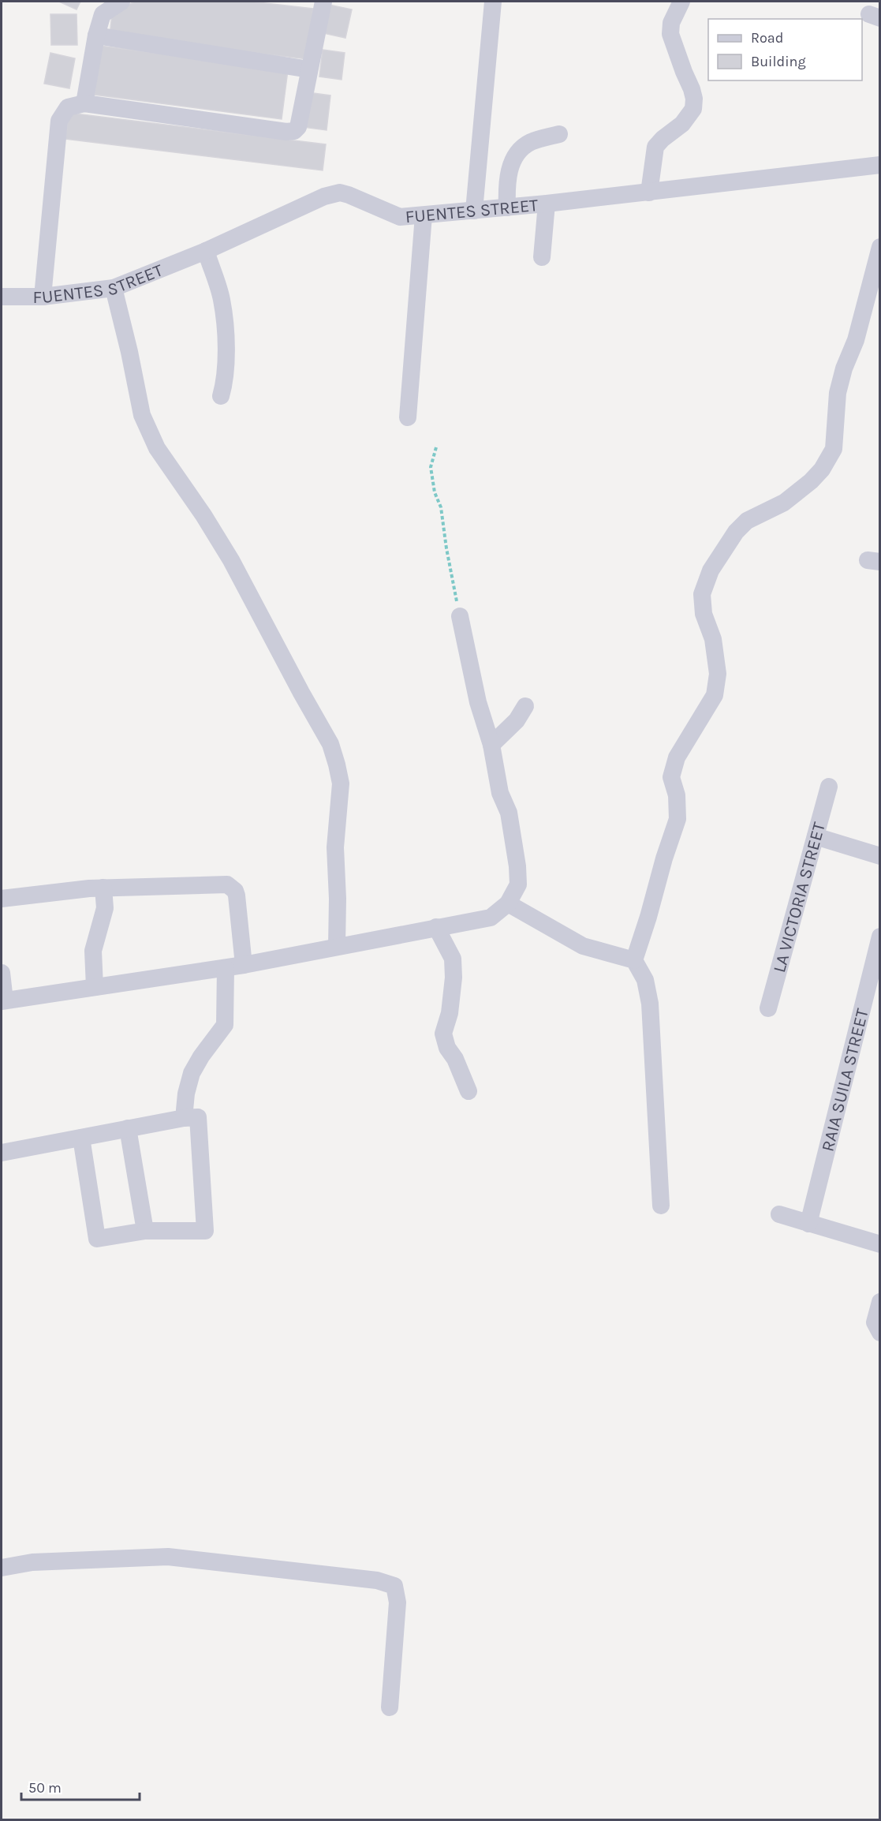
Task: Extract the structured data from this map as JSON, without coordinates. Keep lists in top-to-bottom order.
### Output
{
  "streets": {
    "street": ["FUENTES STREET", "LA VICTORIA STREET", "RAIA SUILA STREET"]
  },
  "legend": ["Road", "Building"],
  "scale_bar": "50 m"
}
